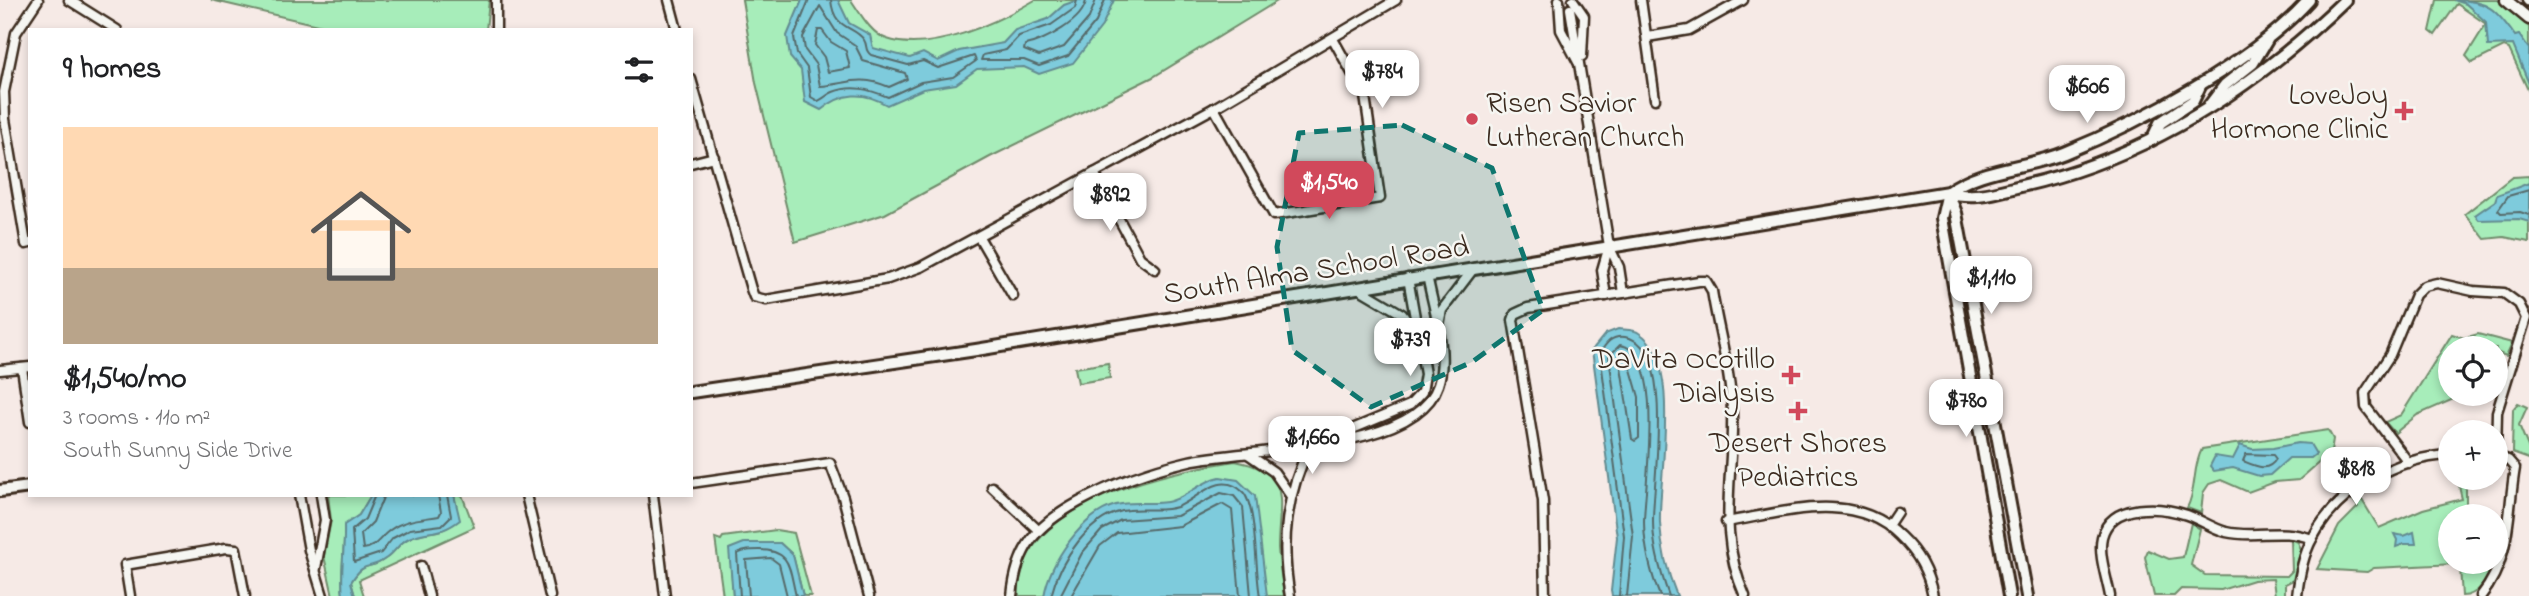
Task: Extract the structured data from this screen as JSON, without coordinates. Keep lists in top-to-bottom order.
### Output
{
  "streets": {
    "main road": ["South Alma School Road"]
  },
  "places": {
    "health": ["LoveJoy Hormone Clinic", "DaVita Ocotillo Dialysis", "Desert Shores Pediatrics"],
    "other": ["Risen Savior Lutheran Church"]
  },
  "page": {
    "heading": "9 homes",
    "price": [
      "$784",
      "$606",
      "$1,540",
      "$892",
      "$1,110",
      "$739",
      "$780",
      "$1,660",
      "$818"
    ],
    "list": [
      {
        "name": "$1,540/mo",
        "note": "3 rooms · 110 m² · South Sunny Side Drive"
      }
    ],
    "map_buttons": ["+", "−"]
  }
}
